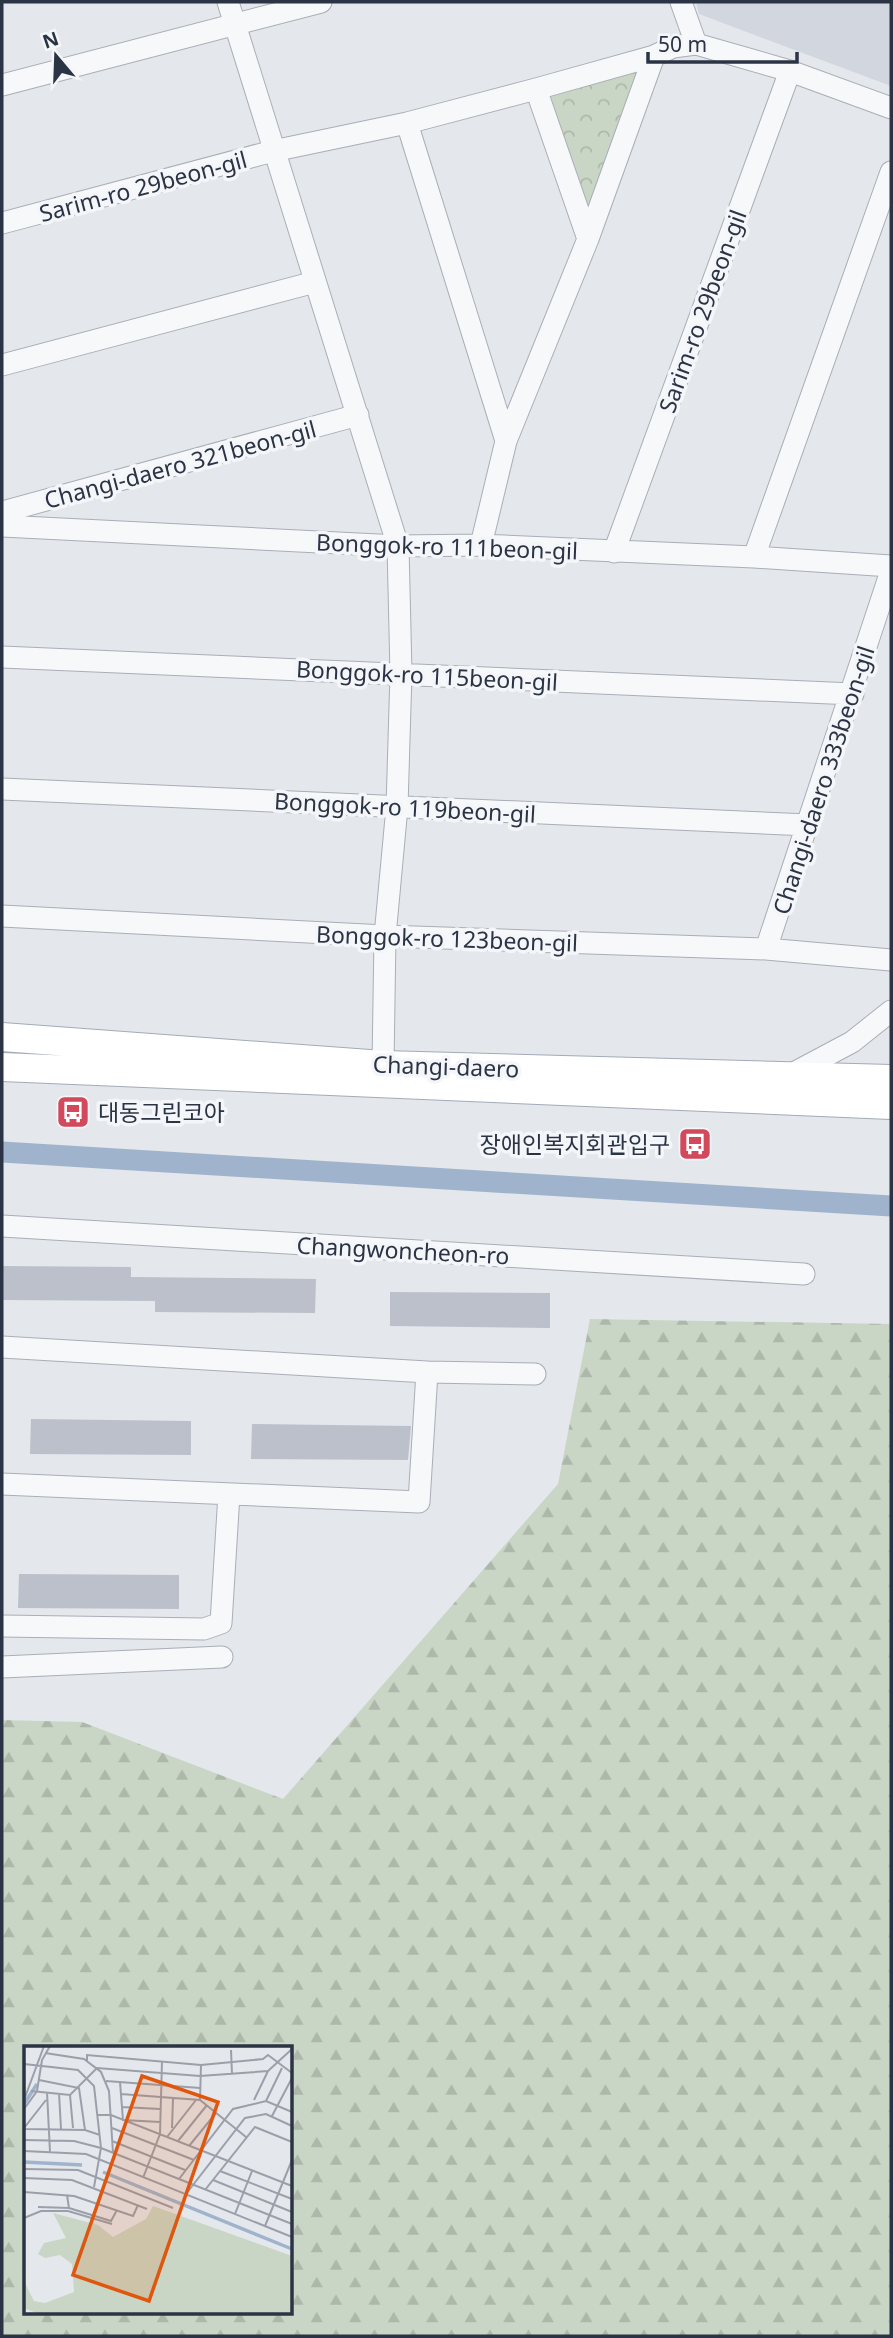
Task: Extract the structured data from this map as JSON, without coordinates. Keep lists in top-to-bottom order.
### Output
{
  "streets": {
    "main road": ["Changi-daero"],
    "street": [
      "Sarim-ro 29beon-gil",
      "Changi-daero 321beon-gil",
      "Bonggok-ro 111beon-gil",
      "Bonggok-ro 115beon-gil",
      "Changi-daero 333beon-gil",
      "Bonggok-ro 119beon-gil",
      "Bonggok-ro 123beon-gil",
      "Changwoncheon-ro"
    ]
  },
  "crossings": [
    ["Sarim-ro 29beon-gil", "Bonggok-ro 111beon-gil"],
    ["Bonggok-ro 111beon-gil", "Changi-daero 333beon-gil"],
    ["Bonggok-ro 115beon-gil", "Changi-daero 333beon-gil"],
    ["Changi-daero 333beon-gil", "Bonggok-ro 119beon-gil"],
    ["Changi-daero 333beon-gil", "Bonggok-ro 123beon-gil"]
  ],
  "places": {
    "bus stop": ["대동그린코아", "장애인복지회관입구"]
  },
  "scale_bar": "50 m",
  "north": "top"
}
